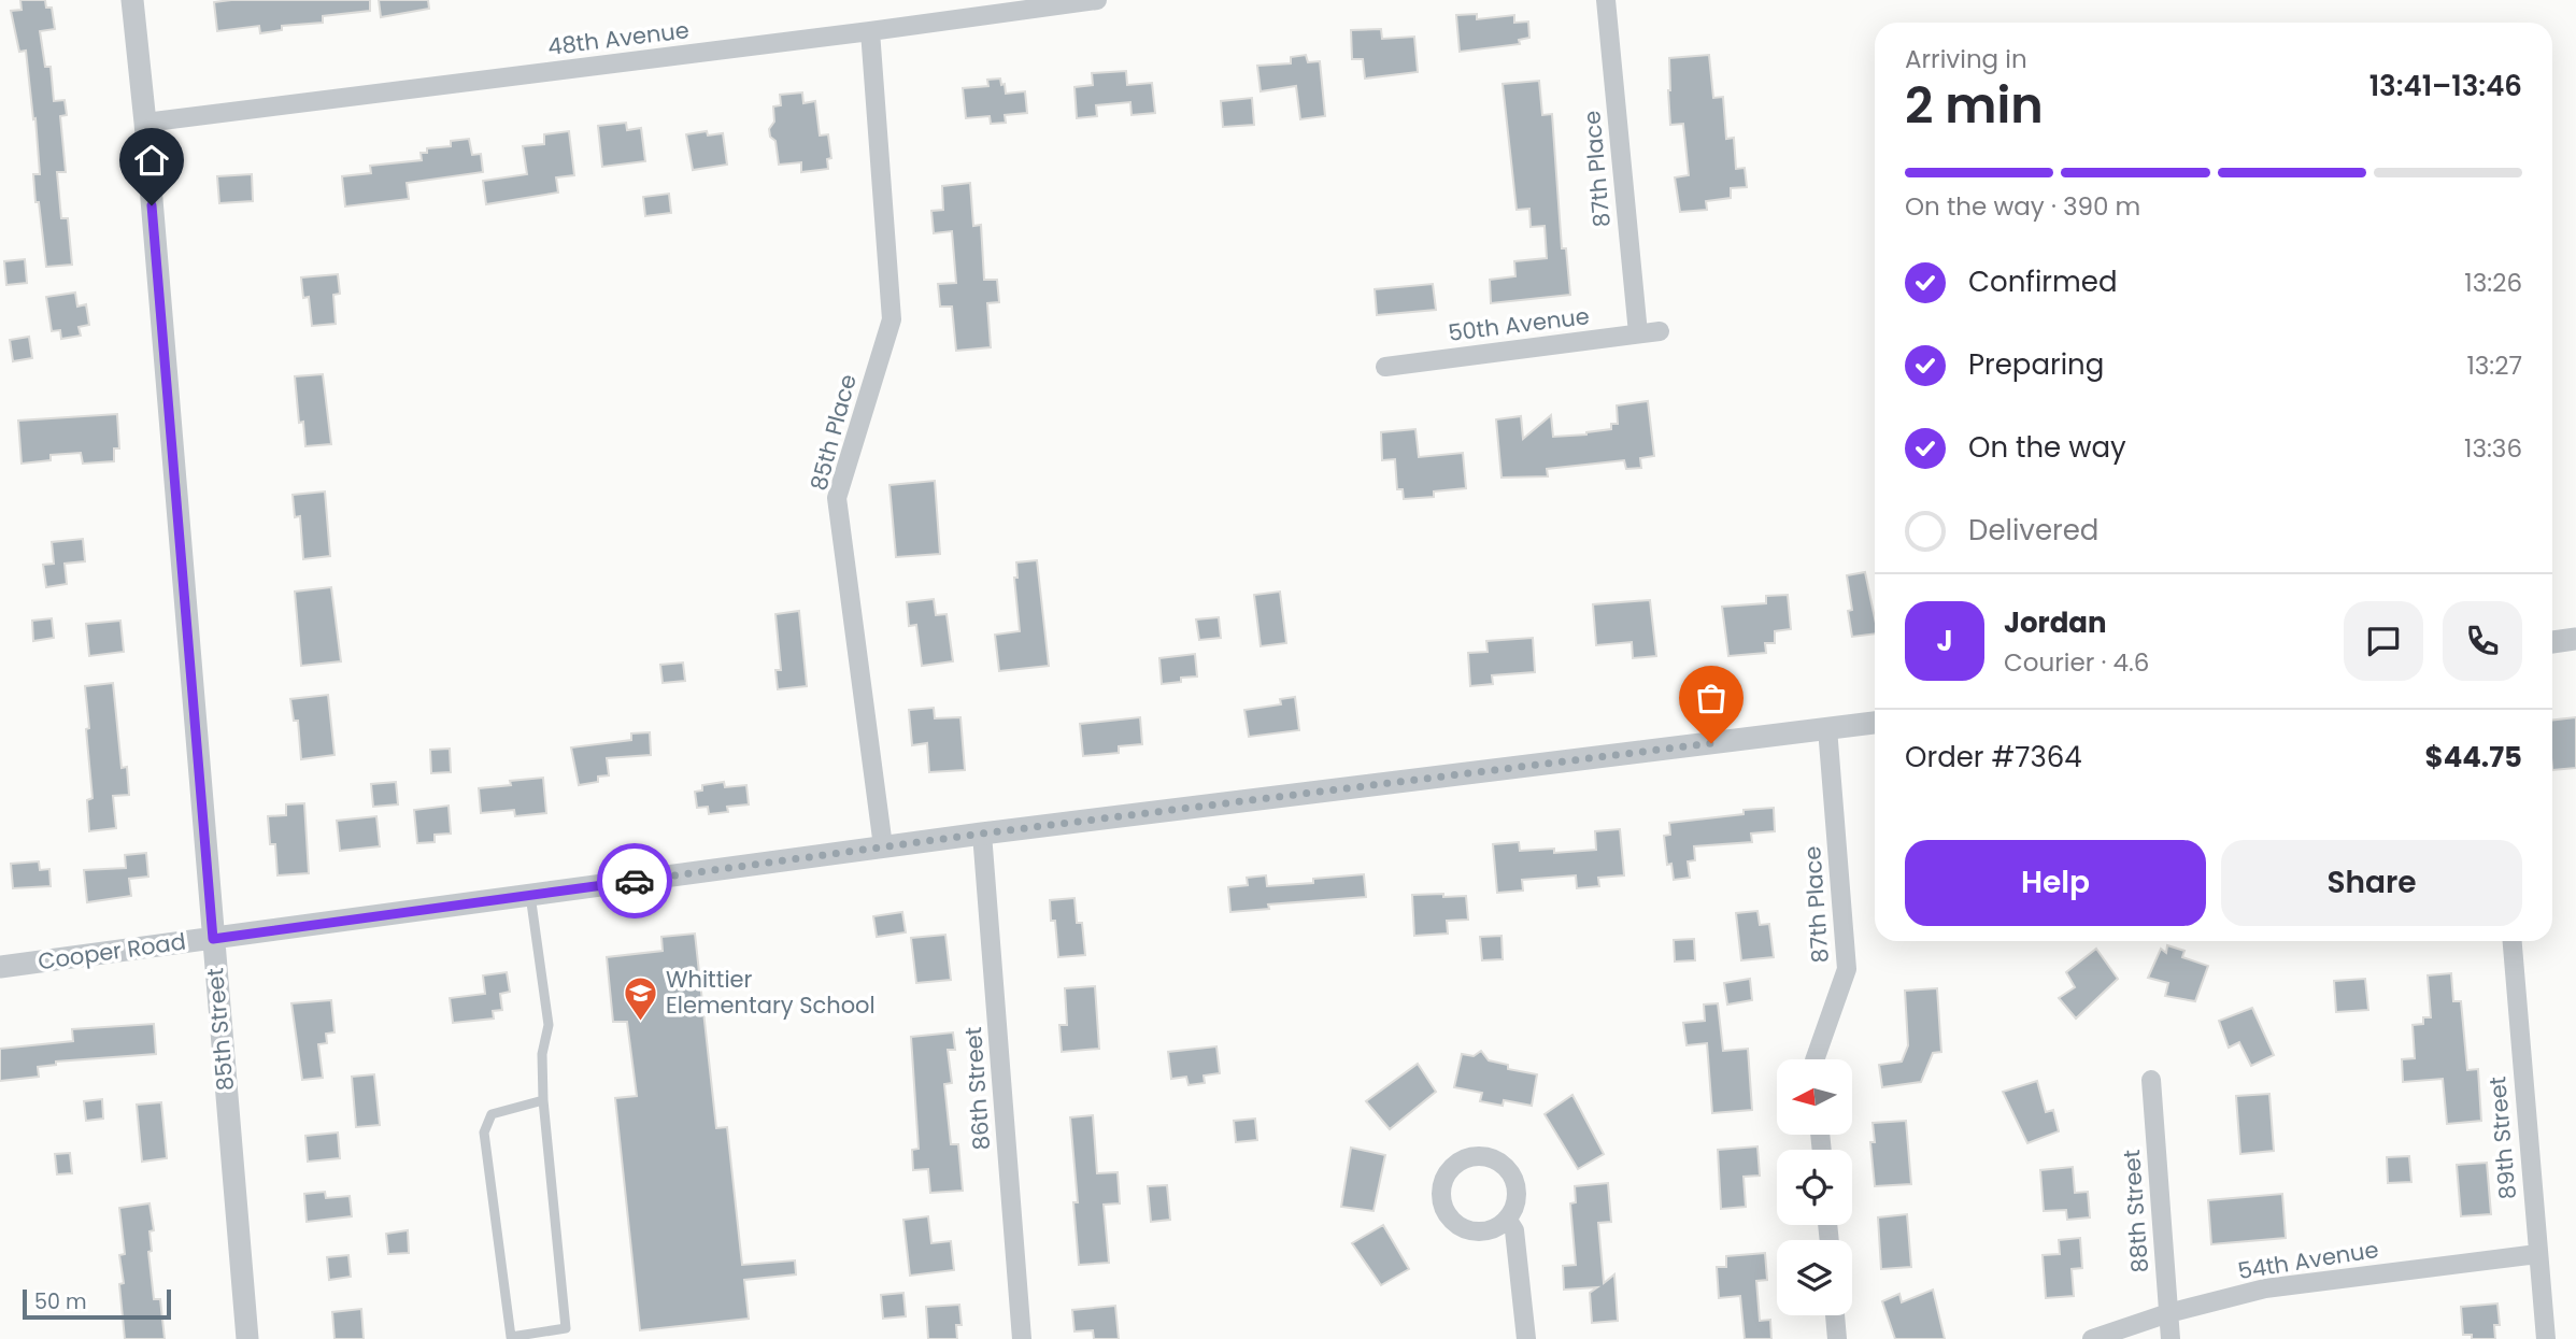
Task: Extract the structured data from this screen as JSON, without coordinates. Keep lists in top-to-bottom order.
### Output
{
  "streets": {
    "street": [
      "48th Avenue",
      "87th Place",
      "50th Avenue",
      "85th Place",
      "Cooper Road",
      "85th Street",
      "86th Street",
      "89th Street",
      "88th Street",
      "54th Avenue"
    ]
  },
  "crossings": [
    ["48th Avenue", "85th Place"],
    ["48th Avenue", "85th Street"],
    ["87th Place", "50th Avenue"],
    ["87th Place", "Cooper Road"],
    ["85th Place", "Cooper Road"],
    ["Cooper Road", "85th Street"],
    ["Cooper Road", "86th Street"],
    ["89th Street", "54th Avenue"],
    ["88th Street", "54th Avenue"]
  ],
  "places": {
    "school or university": ["Whittier Elementary School"]
  },
  "scale_bar": "50 m",
  "north": "left",
  "page": {
    "heading": ["2 min", "Arriving in", "13:41–13:46"],
    "panel": [
      "Jordan",
      "Courier · 4.6",
      "Order #7364",
      "$44.75"
    ],
    "bar": "On the way · 390 m",
    "list": [
      ["Confirmed", "13:26"],
      ["Preparing", "13:27"],
      ["On the way", "13:36"],
      "Delivered"
    ],
    "round": "J",
    "buttons": ["Help", "Share"],
    "scale": "50 m"
  }
}
